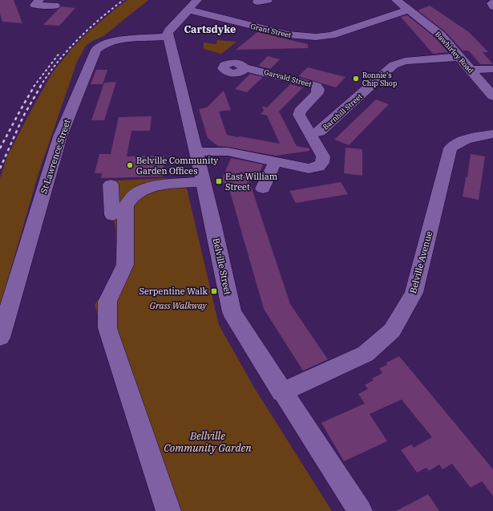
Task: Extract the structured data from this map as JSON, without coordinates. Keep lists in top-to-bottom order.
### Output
{
  "streets": {
    "street": [
      "Grant Street",
      "Bawhirley Road",
      "Garvald Street",
      "Barnhill Street",
      "St Lawrence Street",
      "Belville Avenue",
      "Belville Street"
    ]
  },
  "crossings": [
    ["Grant Street", "Bawhirley Road"],
    ["Bawhirley Road", "Barnhill Street"],
    ["Garvald Street", "Barnhill Street"],
    ["St Lawrence Street", "Belville Street"],
    ["Belville Avenue", "Belville Street"]
  ],
  "districts": ["Cartsdyke"],
  "parks": ["Grass Walkway", "Bellville Community Garden"],
  "places": {
    "other": ["Ronnie's Chip Shop", "Belville Community Garden Offices"],
    "transit": ["East William Street", "Serpentine Walk"]
  }
}
